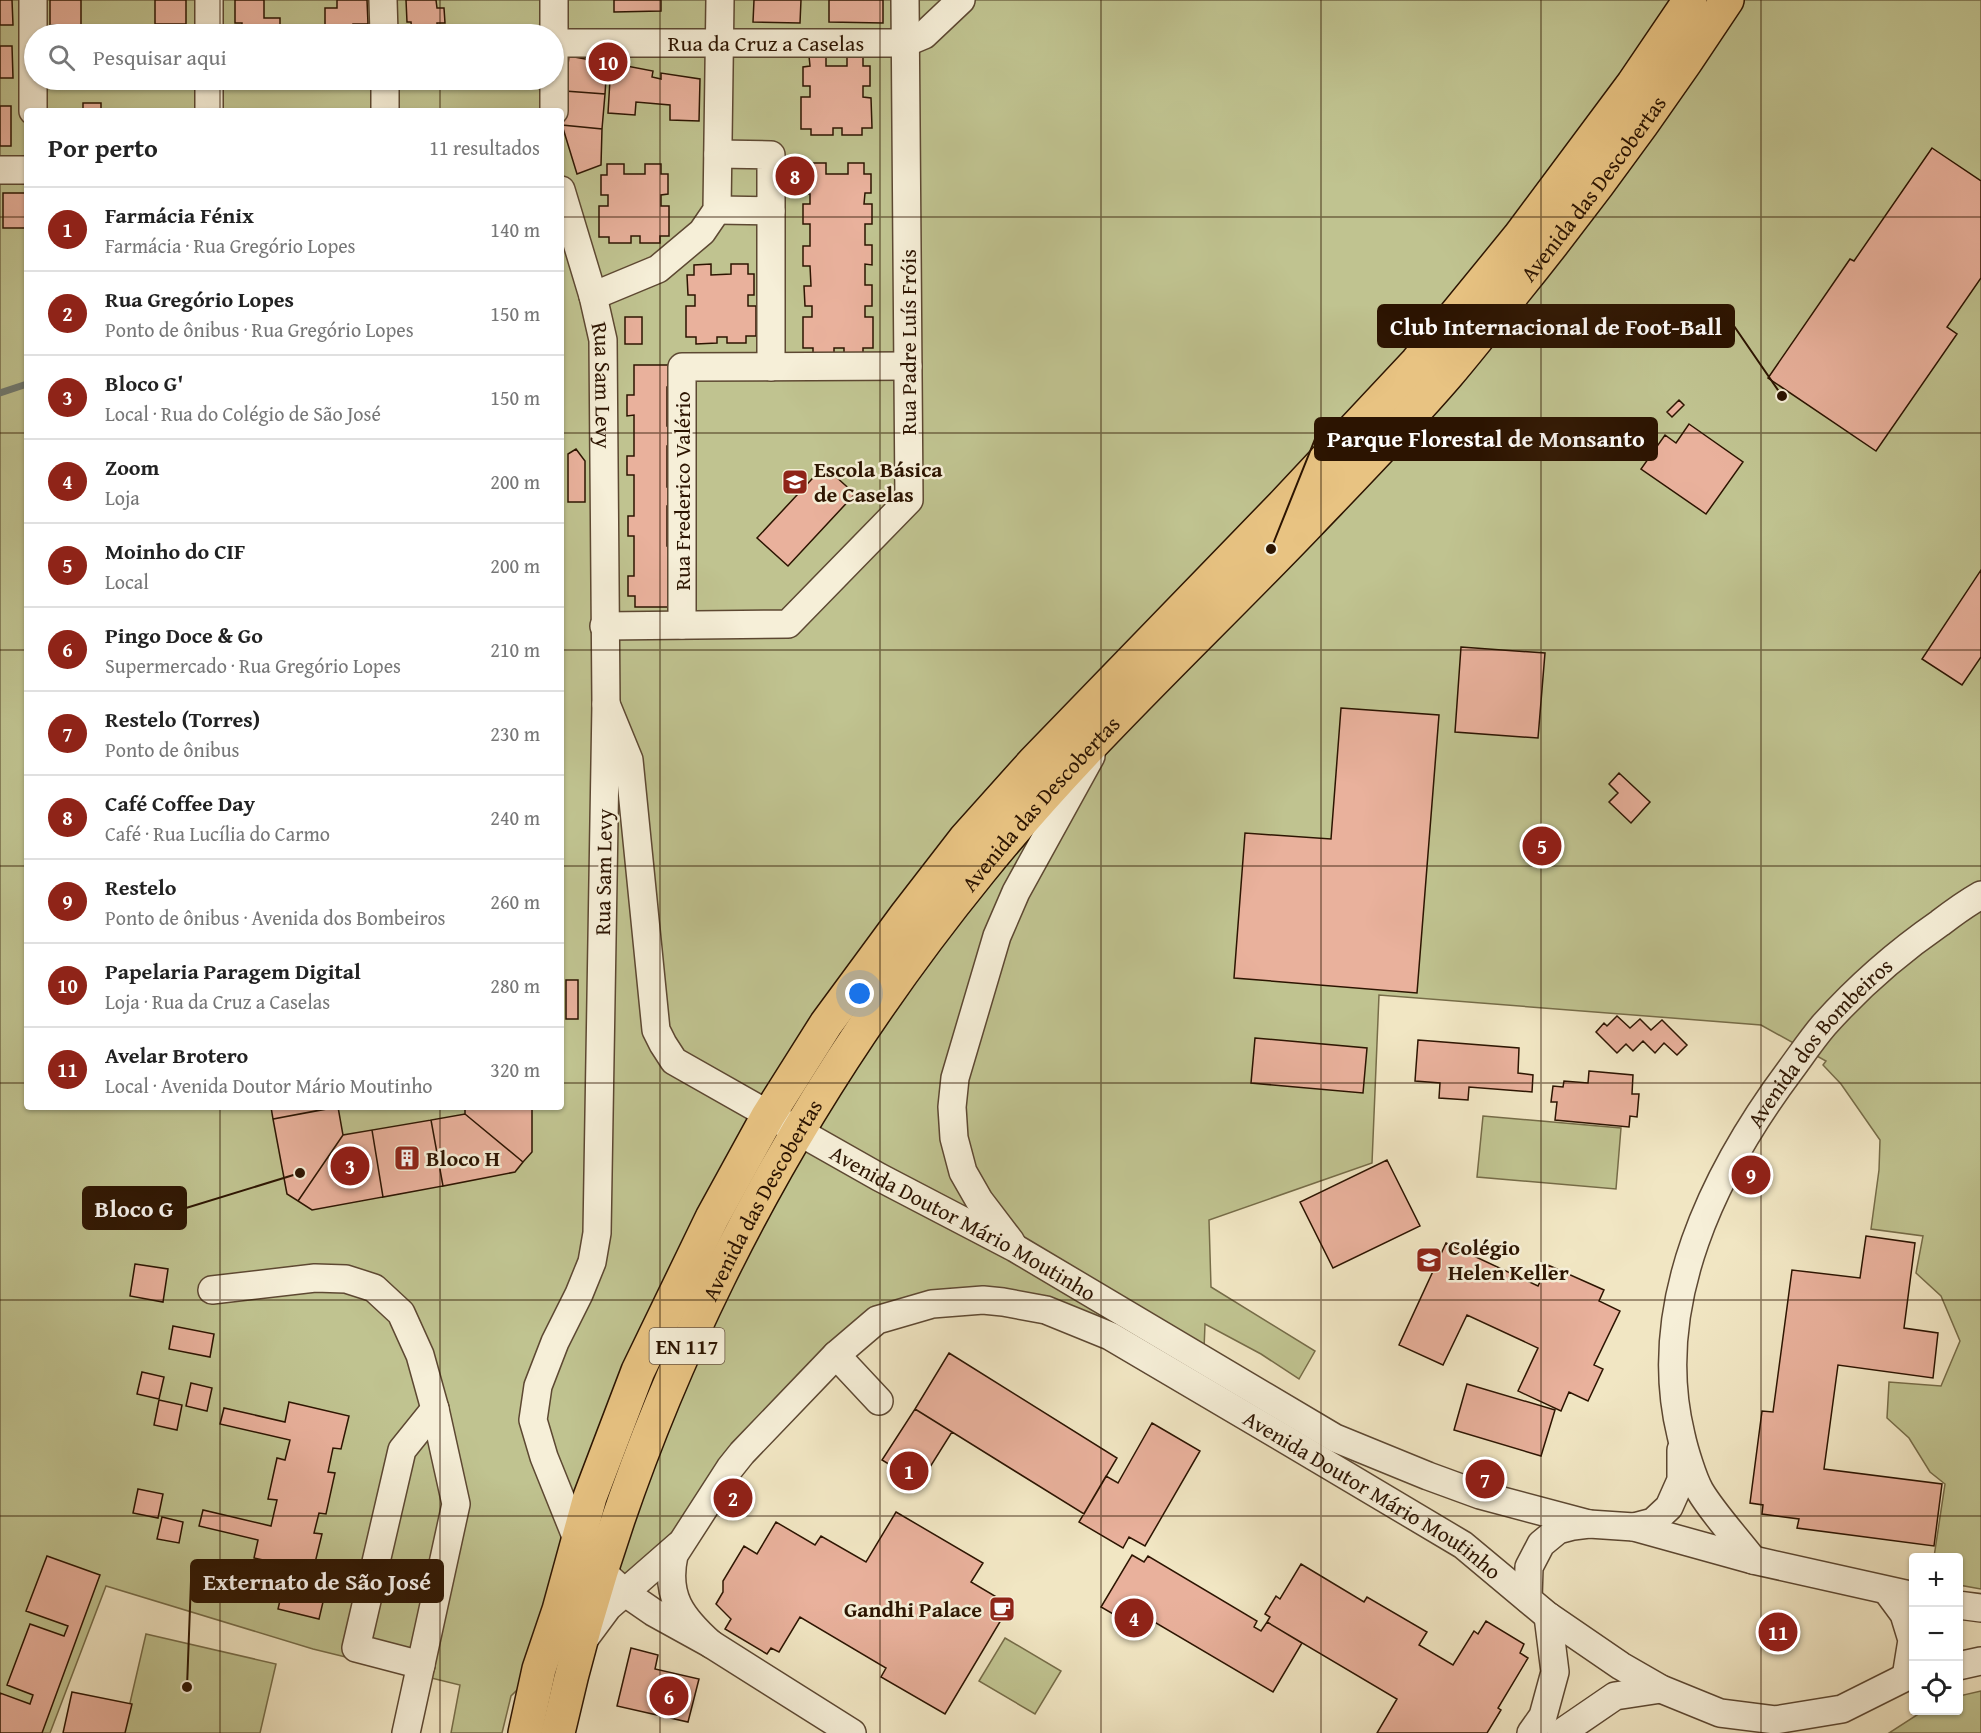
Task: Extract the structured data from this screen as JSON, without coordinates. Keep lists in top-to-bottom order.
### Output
{
  "streets": {
    "main road": ["Avenida das Descobertas", "EN 117"],
    "street": [
      "Rua da Cruz a Caselas",
      "Rua Padre Luís Fróis",
      "Rua Sam Levy",
      "Rua Frederico Valério",
      "Avenida dos Bombeiros",
      "Avenida Doutor Mário Moutinho"
    ]
  },
  "crossings": [
    ["Rua da Cruz a Caselas", "Rua Padre Luís Fróis"],
    ["Avenida das Descobertas", "Rua Sam Levy"],
    ["Avenida das Descobertas", "Avenida Doutor Mário Moutinho"],
    ["Rua Padre Luís Fróis", "Rua Sam Levy"],
    ["Rua Padre Luís Fróis", "Rua Frederico Valério"],
    ["Rua Sam Levy", "Avenida Doutor Mário Moutinho"],
    ["Avenida dos Bombeiros", "Avenida Doutor Mário Moutinho"]
  ],
  "places": {
    "other": [
      "Club Internacional de Foot-Ball",
      "Parque Florestal de Monsanto",
      "Bloco G",
      "Externato de São José"
    ],
    "school or university": ["Escola Básica de Caselas", "Colégio Helen Keller"],
    "building": ["Bloco H"],
    "cafe": ["Gandhi Palace"]
  },
  "page": {
    "search": "Pesquisar aqui",
    "pins": [
      "10",
      "8",
      "5",
      "3",
      "9",
      "1",
      "7",
      "2",
      "4",
      "11",
      "6"
    ],
    "heading": ["Por perto", "11 resultados"],
    "list": [
      {
        "mark": "1",
        "name": "Farmácia Fénix",
        "note": "Farmácia · Rua Gregório Lopes",
        "value": "140 m"
      },
      {
        "mark": "2",
        "name": "Rua Gregório Lopes",
        "note": "Ponto de ônibus · Rua Gregório Lopes",
        "value": "150 m"
      },
      {
        "mark": "3",
        "name": "Bloco G'",
        "note": "Local · Rua do Colégio de São José",
        "value": "150 m"
      },
      {
        "mark": "4",
        "name": "Zoom",
        "note": "Loja",
        "value": "200 m"
      },
      {
        "mark": "5",
        "name": "Moinho do CIF",
        "note": "Local",
        "value": "200 m"
      },
      {
        "mark": "6",
        "name": "Pingo Doce & Go",
        "note": "Supermercado · Rua Gregório Lopes",
        "value": "210 m"
      },
      {
        "mark": "7",
        "name": "Restelo (Torres)",
        "note": "Ponto de ônibus",
        "value": "230 m"
      },
      {
        "mark": "8",
        "name": "Café Coffee Day",
        "note": "Café · Rua Lucília do Carmo",
        "value": "240 m"
      },
      {
        "mark": "9",
        "name": "Restelo",
        "note": "Ponto de ônibus · Avenida dos Bombeiros",
        "value": "260 m"
      },
      {
        "mark": "10",
        "name": "Papelaria Paragem Digital",
        "note": "Loja · Rua da Cruz a Caselas",
        "value": "280 m"
      },
      {
        "mark": "11",
        "name": "Avelar Brotero",
        "note": "Local · Avenida Doutor Mário Moutinho",
        "value": "320 m"
      }
    ],
    "map_buttons": ["+", "−"]
  }
}
